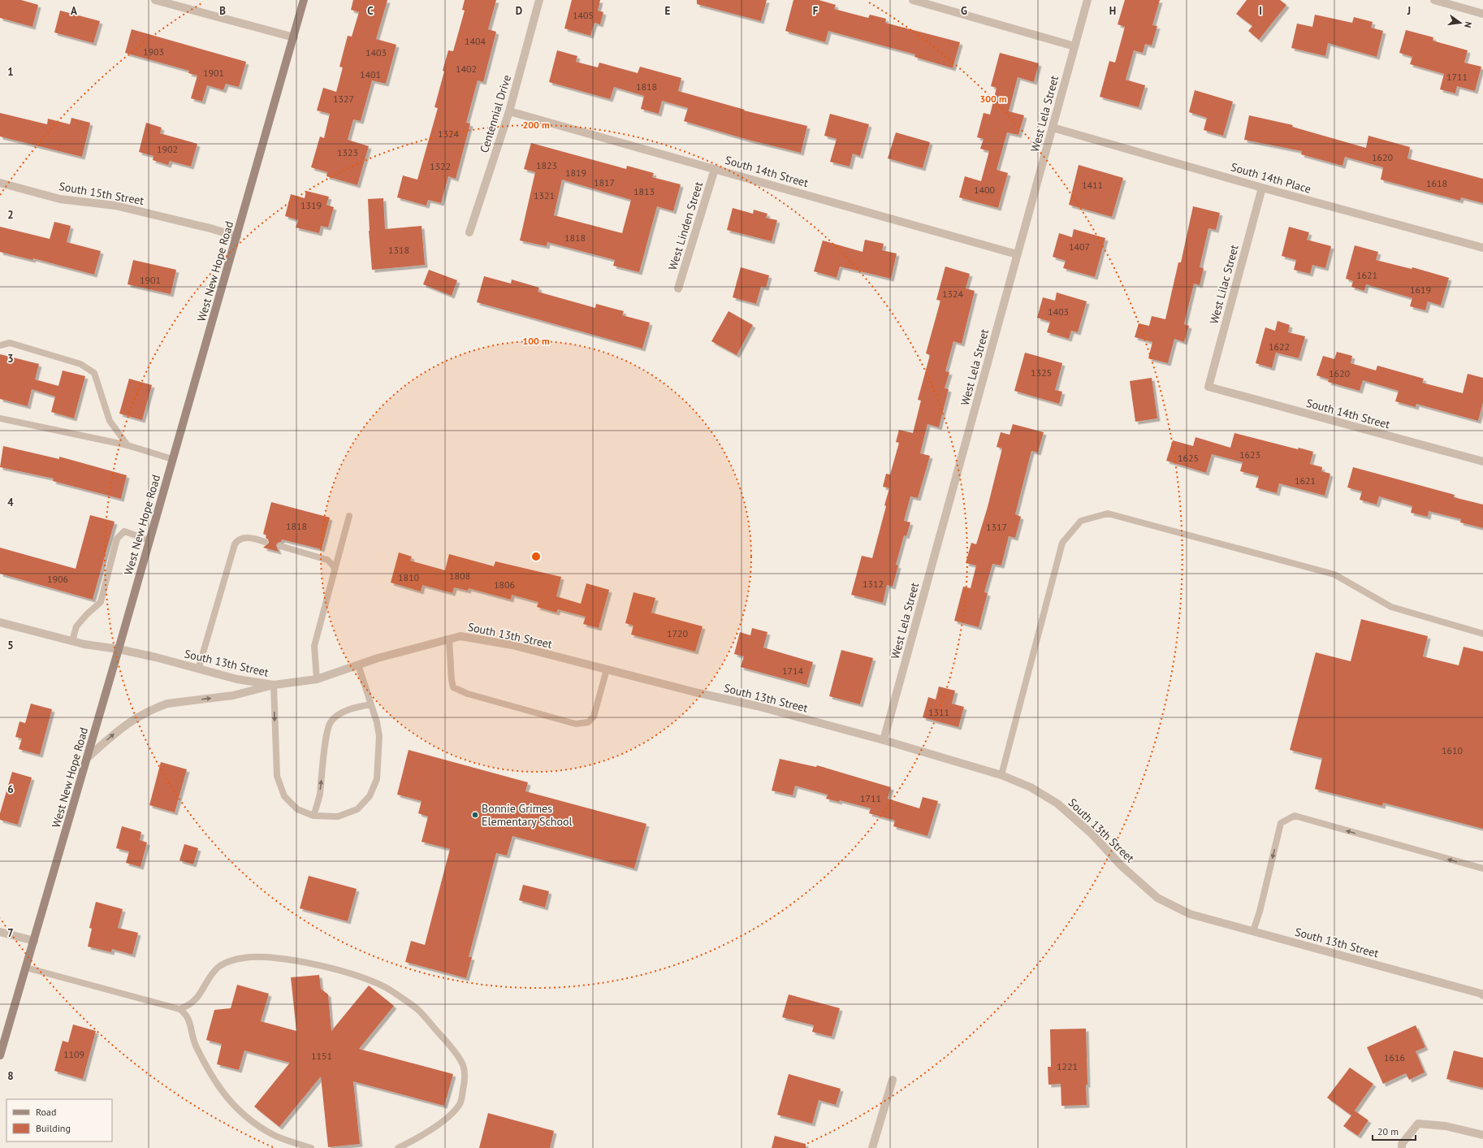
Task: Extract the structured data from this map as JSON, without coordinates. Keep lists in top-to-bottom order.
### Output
{
  "streets": {
    "main road": ["West New Hope Road"],
    "street": [
      "Centennial Drive",
      "West Lela Street",
      "South 14th Street",
      "South 14th Place",
      "South 15th Street",
      "West Linden Street",
      "West Lilac Street",
      "South 13th Street"
    ]
  },
  "crossings": [
    ["Centennial Drive", "South 14th Street"],
    ["West Lela Street", "South 14th Street"],
    ["West Lela Street", "South 14th Place"],
    ["West Lela Street", "South 13th Street"],
    ["South 14th Street", "West Linden Street"],
    ["South 14th Street", "West Lilac Street"],
    ["South 14th Place", "West Lilac Street"],
    ["South 15th Street", "West New Hope Road"],
    ["West New Hope Road", "South 13th Street"]
  ],
  "places": ["Bonnie Grimes Elementary School"],
  "house_numbers": [
    "1405",
    "1404",
    "1903",
    "1403",
    "1402",
    "1901",
    "1401",
    "1711",
    "1818",
    "1327",
    "1324",
    "1902",
    "1323",
    "1620",
    "1823",
    "1322",
    "1819",
    "1817",
    "1618",
    "1411",
    "1400",
    "1813",
    "1321",
    "1319",
    "1818",
    "1407",
    "1318",
    "1621",
    "1901",
    "1619",
    "1324",
    "1403",
    "1622",
    "1325",
    "1620",
    "1623",
    "1625",
    "1621",
    "1818",
    "1317",
    "1808",
    "1810",
    "1906",
    "1312",
    "1806",
    "1720",
    "1714",
    "1311",
    "1610",
    "1711",
    "1109",
    "1151",
    "1616",
    "1221"
  ],
  "legend": ["Road", "Building"],
  "scale_bar": "20 m",
  "north": "right",
  "grid": {
    "columns": [
      "A",
      "B",
      "C",
      "D",
      "E",
      "F",
      "G",
      "H",
      "I",
      "J"
    ],
    "rows": [
      "1",
      "2",
      "3",
      "4",
      "5",
      "6",
      "7",
      "8"
    ]
  },
  "rings": ["300 m", "200 m", "100 m"]
}
